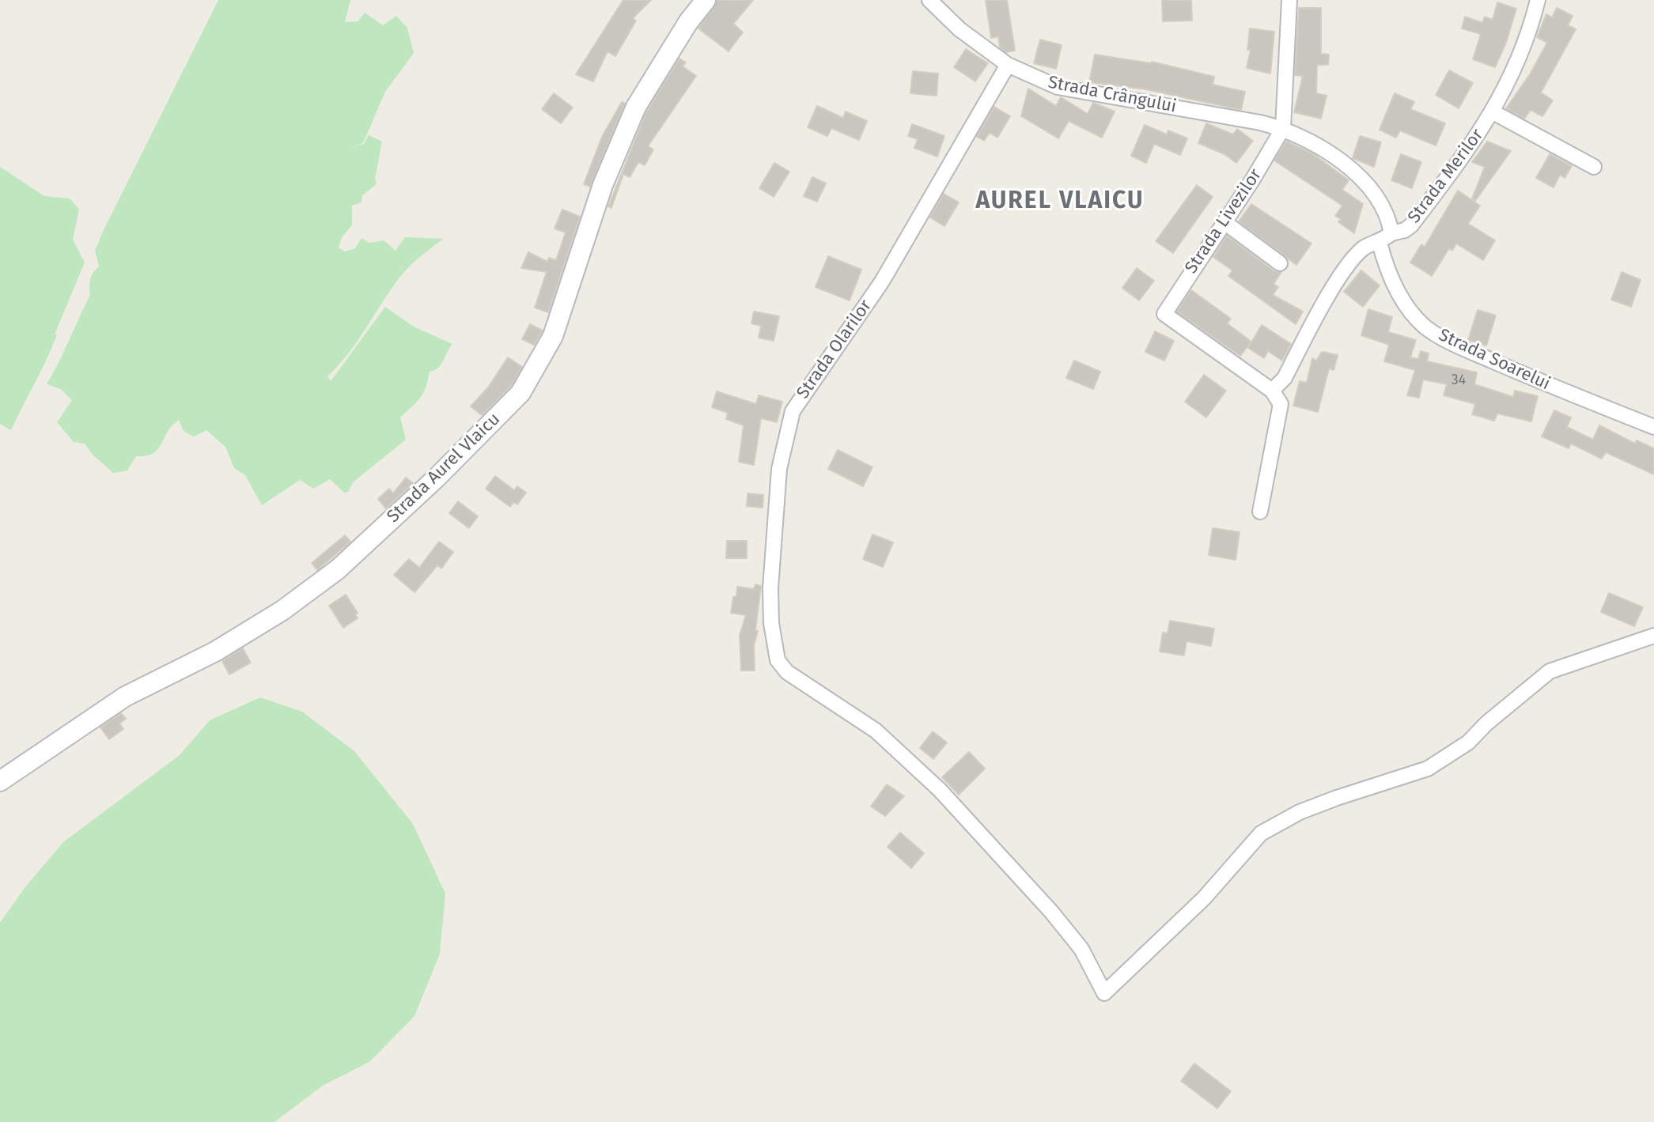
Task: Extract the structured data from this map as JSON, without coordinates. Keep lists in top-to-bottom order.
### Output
{
  "streets": {
    "street": [
      "Strada Crângului",
      "Strada Merilor",
      "Strada Livezilor",
      "Strada Olarilor",
      "Strada Soarelui",
      "Strada Aurel Vlaicu"
    ]
  },
  "crossings": [
    ["Strada Crângului", "Strada Merilor"],
    ["Strada Crângului", "Strada Livezilor"],
    ["Strada Crângului", "Strada Olarilor"],
    ["Strada Merilor", "Strada Livezilor"]
  ],
  "districts": ["AUREL VLAICU"],
  "house_numbers": ["34"]
}
